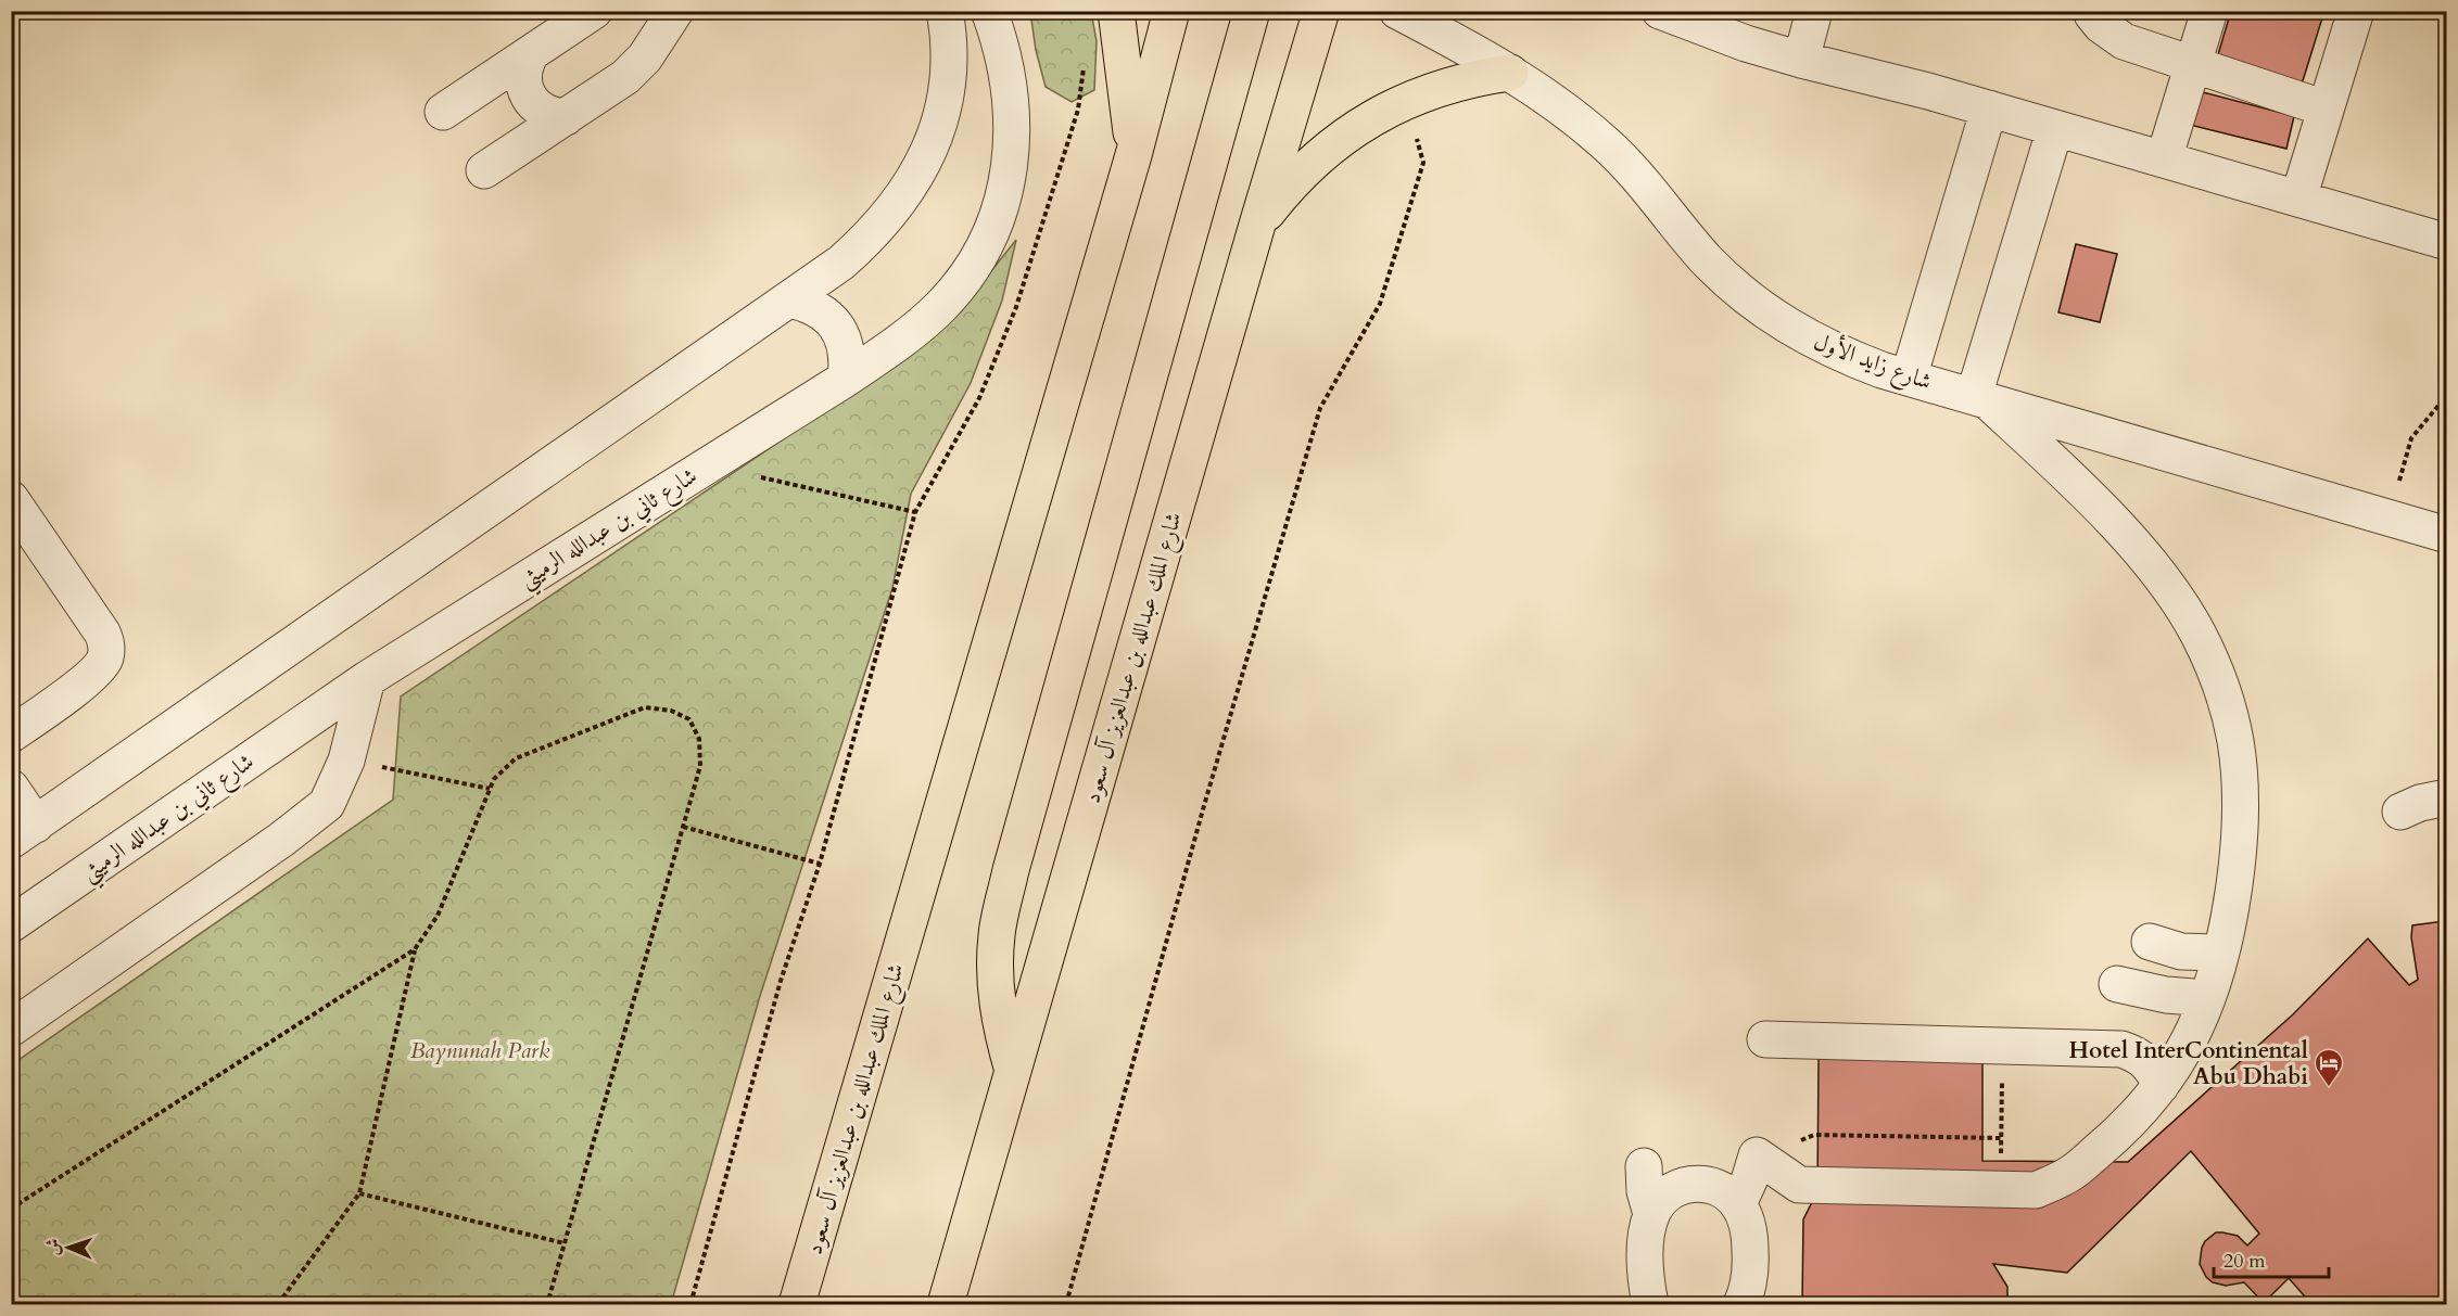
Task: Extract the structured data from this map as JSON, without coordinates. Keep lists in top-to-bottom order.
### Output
{
  "streets": {
    "main road": ["شارع الملك عبدالله بن عبدالعزيز آل سعود"],
    "street": ["شارع زايد الأول", "شارع ثاني بن عبدالله الرميثي"]
  },
  "parks": ["Baynunah Park"],
  "places": {
    "hotel": ["Hotel InterContinental Abu Dhabi"]
  },
  "scale_bar": "20 m",
  "north": "left"
}
